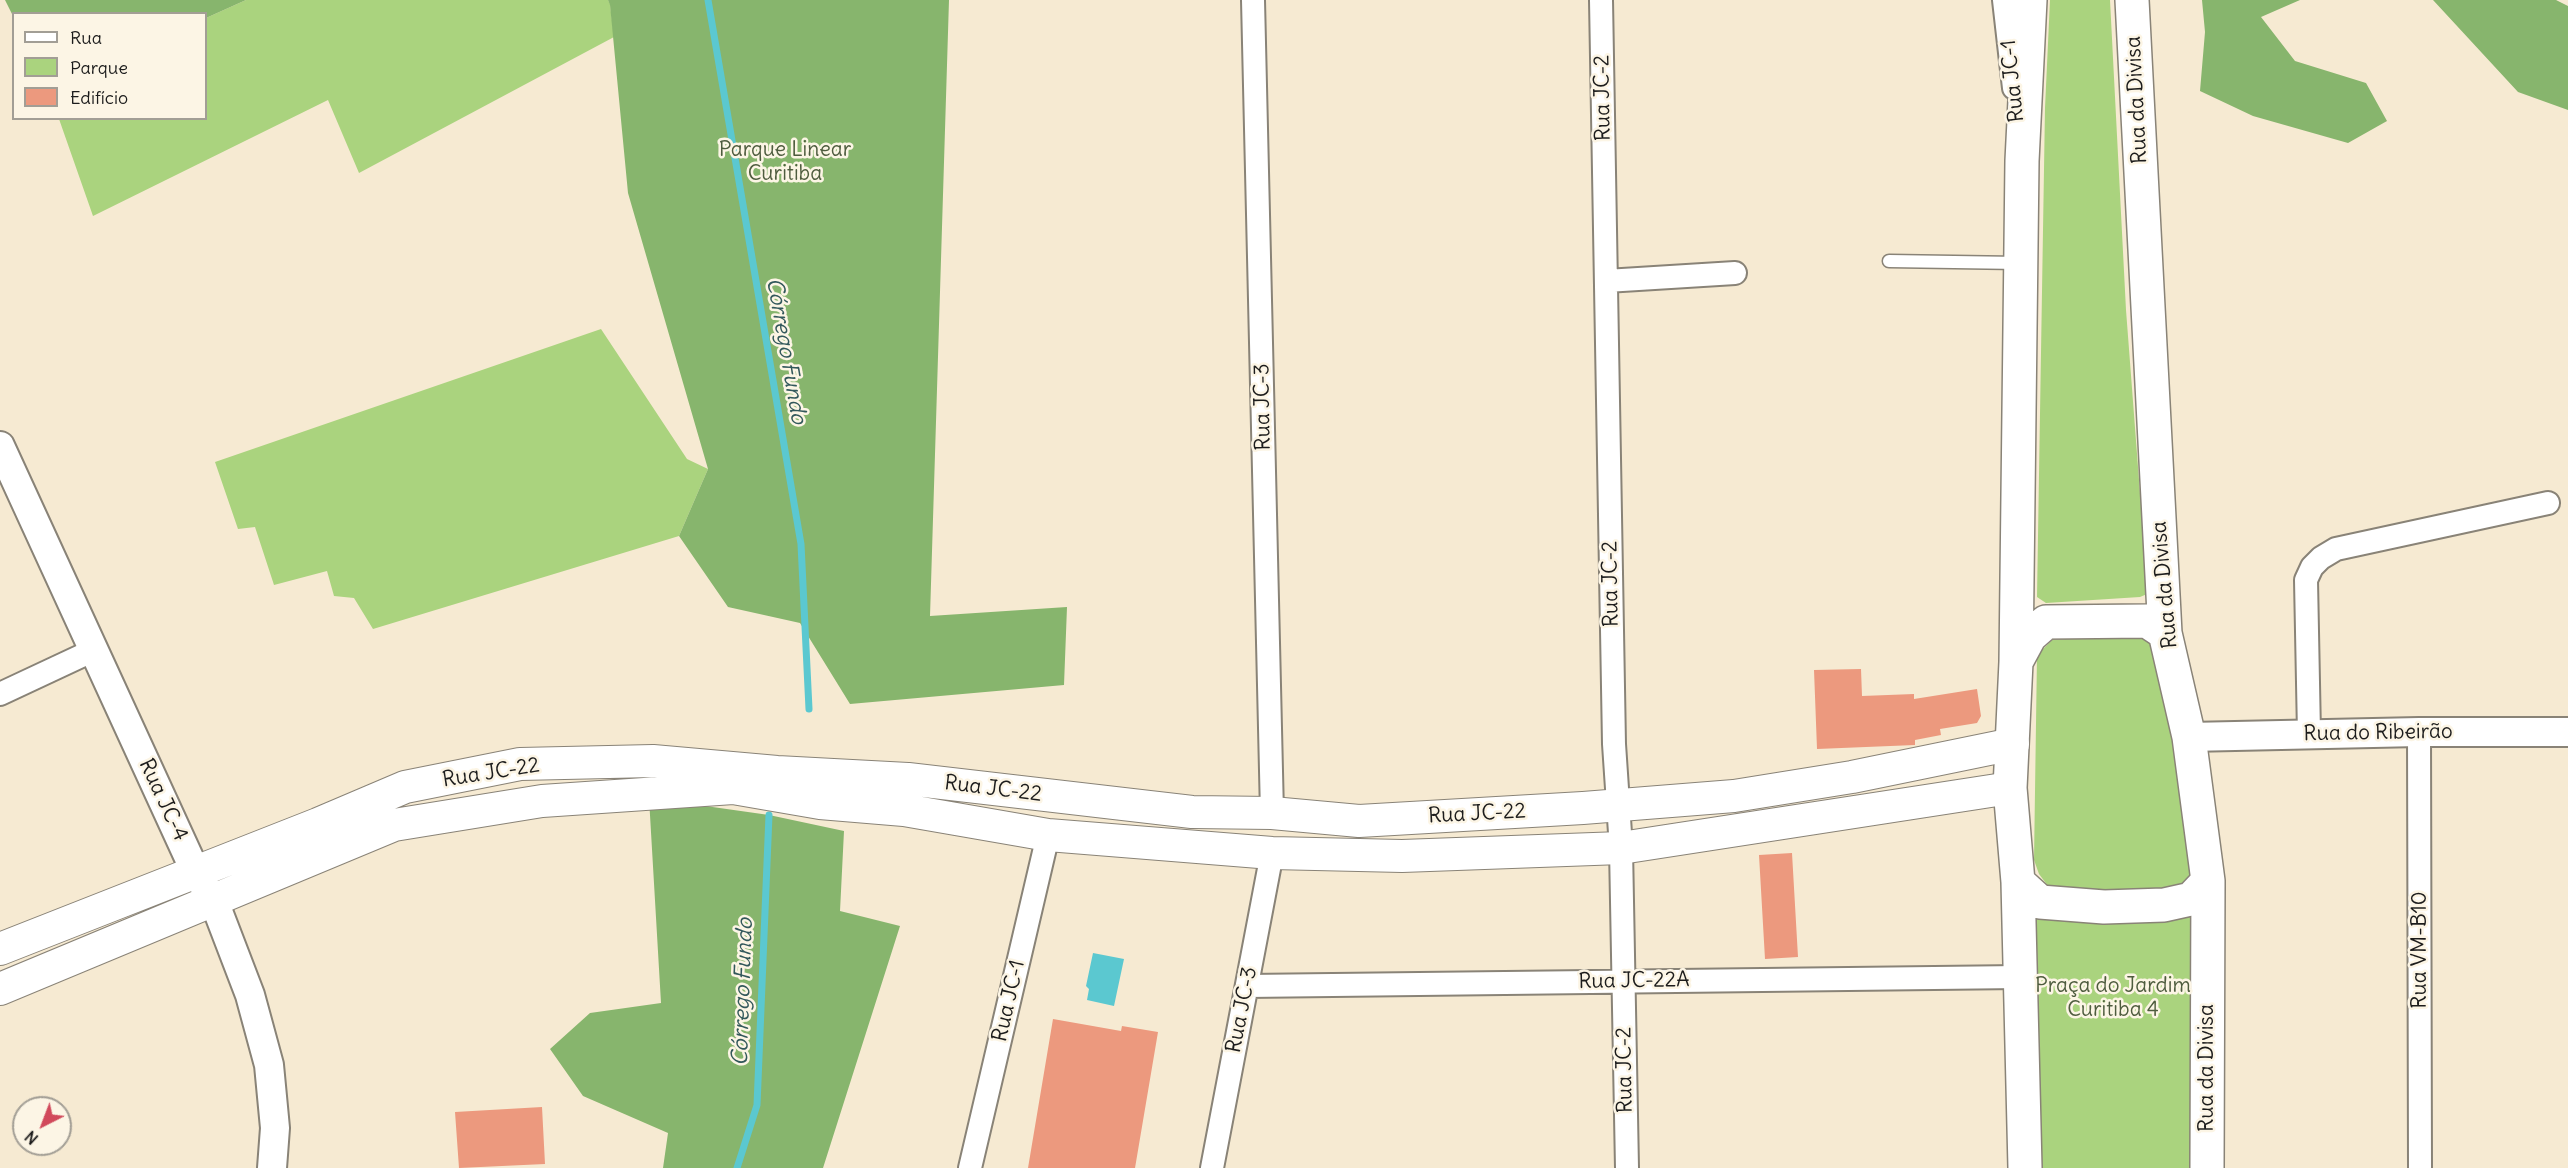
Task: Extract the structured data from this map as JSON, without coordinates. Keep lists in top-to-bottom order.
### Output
{
  "streets": {
    "main road": ["Rua da Divisa", "Rua JC-22"],
    "street": [
      "Rua JC-1",
      "Rua JC-2",
      "Rua JC-3",
      "Rua do Ribeirão",
      "Rua JC-4",
      "Rua VM-B10",
      "Rua JC-22A"
    ]
  },
  "crossings": [
    ["Rua JC-1", "Rua JC-22"],
    ["Rua JC-2", "Rua JC-22"],
    ["Rua JC-2", "Rua JC-22A"],
    ["Rua da Divisa", "Rua do Ribeirão"],
    ["Rua JC-3", "Rua JC-22"],
    ["Rua JC-3", "Rua JC-22A"],
    ["Rua do Ribeirão", "Rua VM-B10"],
    ["Rua JC-22", "Rua JC-4"]
  ],
  "water": ["Córrego Fundo"],
  "parks": ["Parque Linear Curitiba", "Praça do Jardim Curitiba 4"],
  "legend": ["Rua", "Parque", "Edifício"],
  "north": "bottom left"
}
